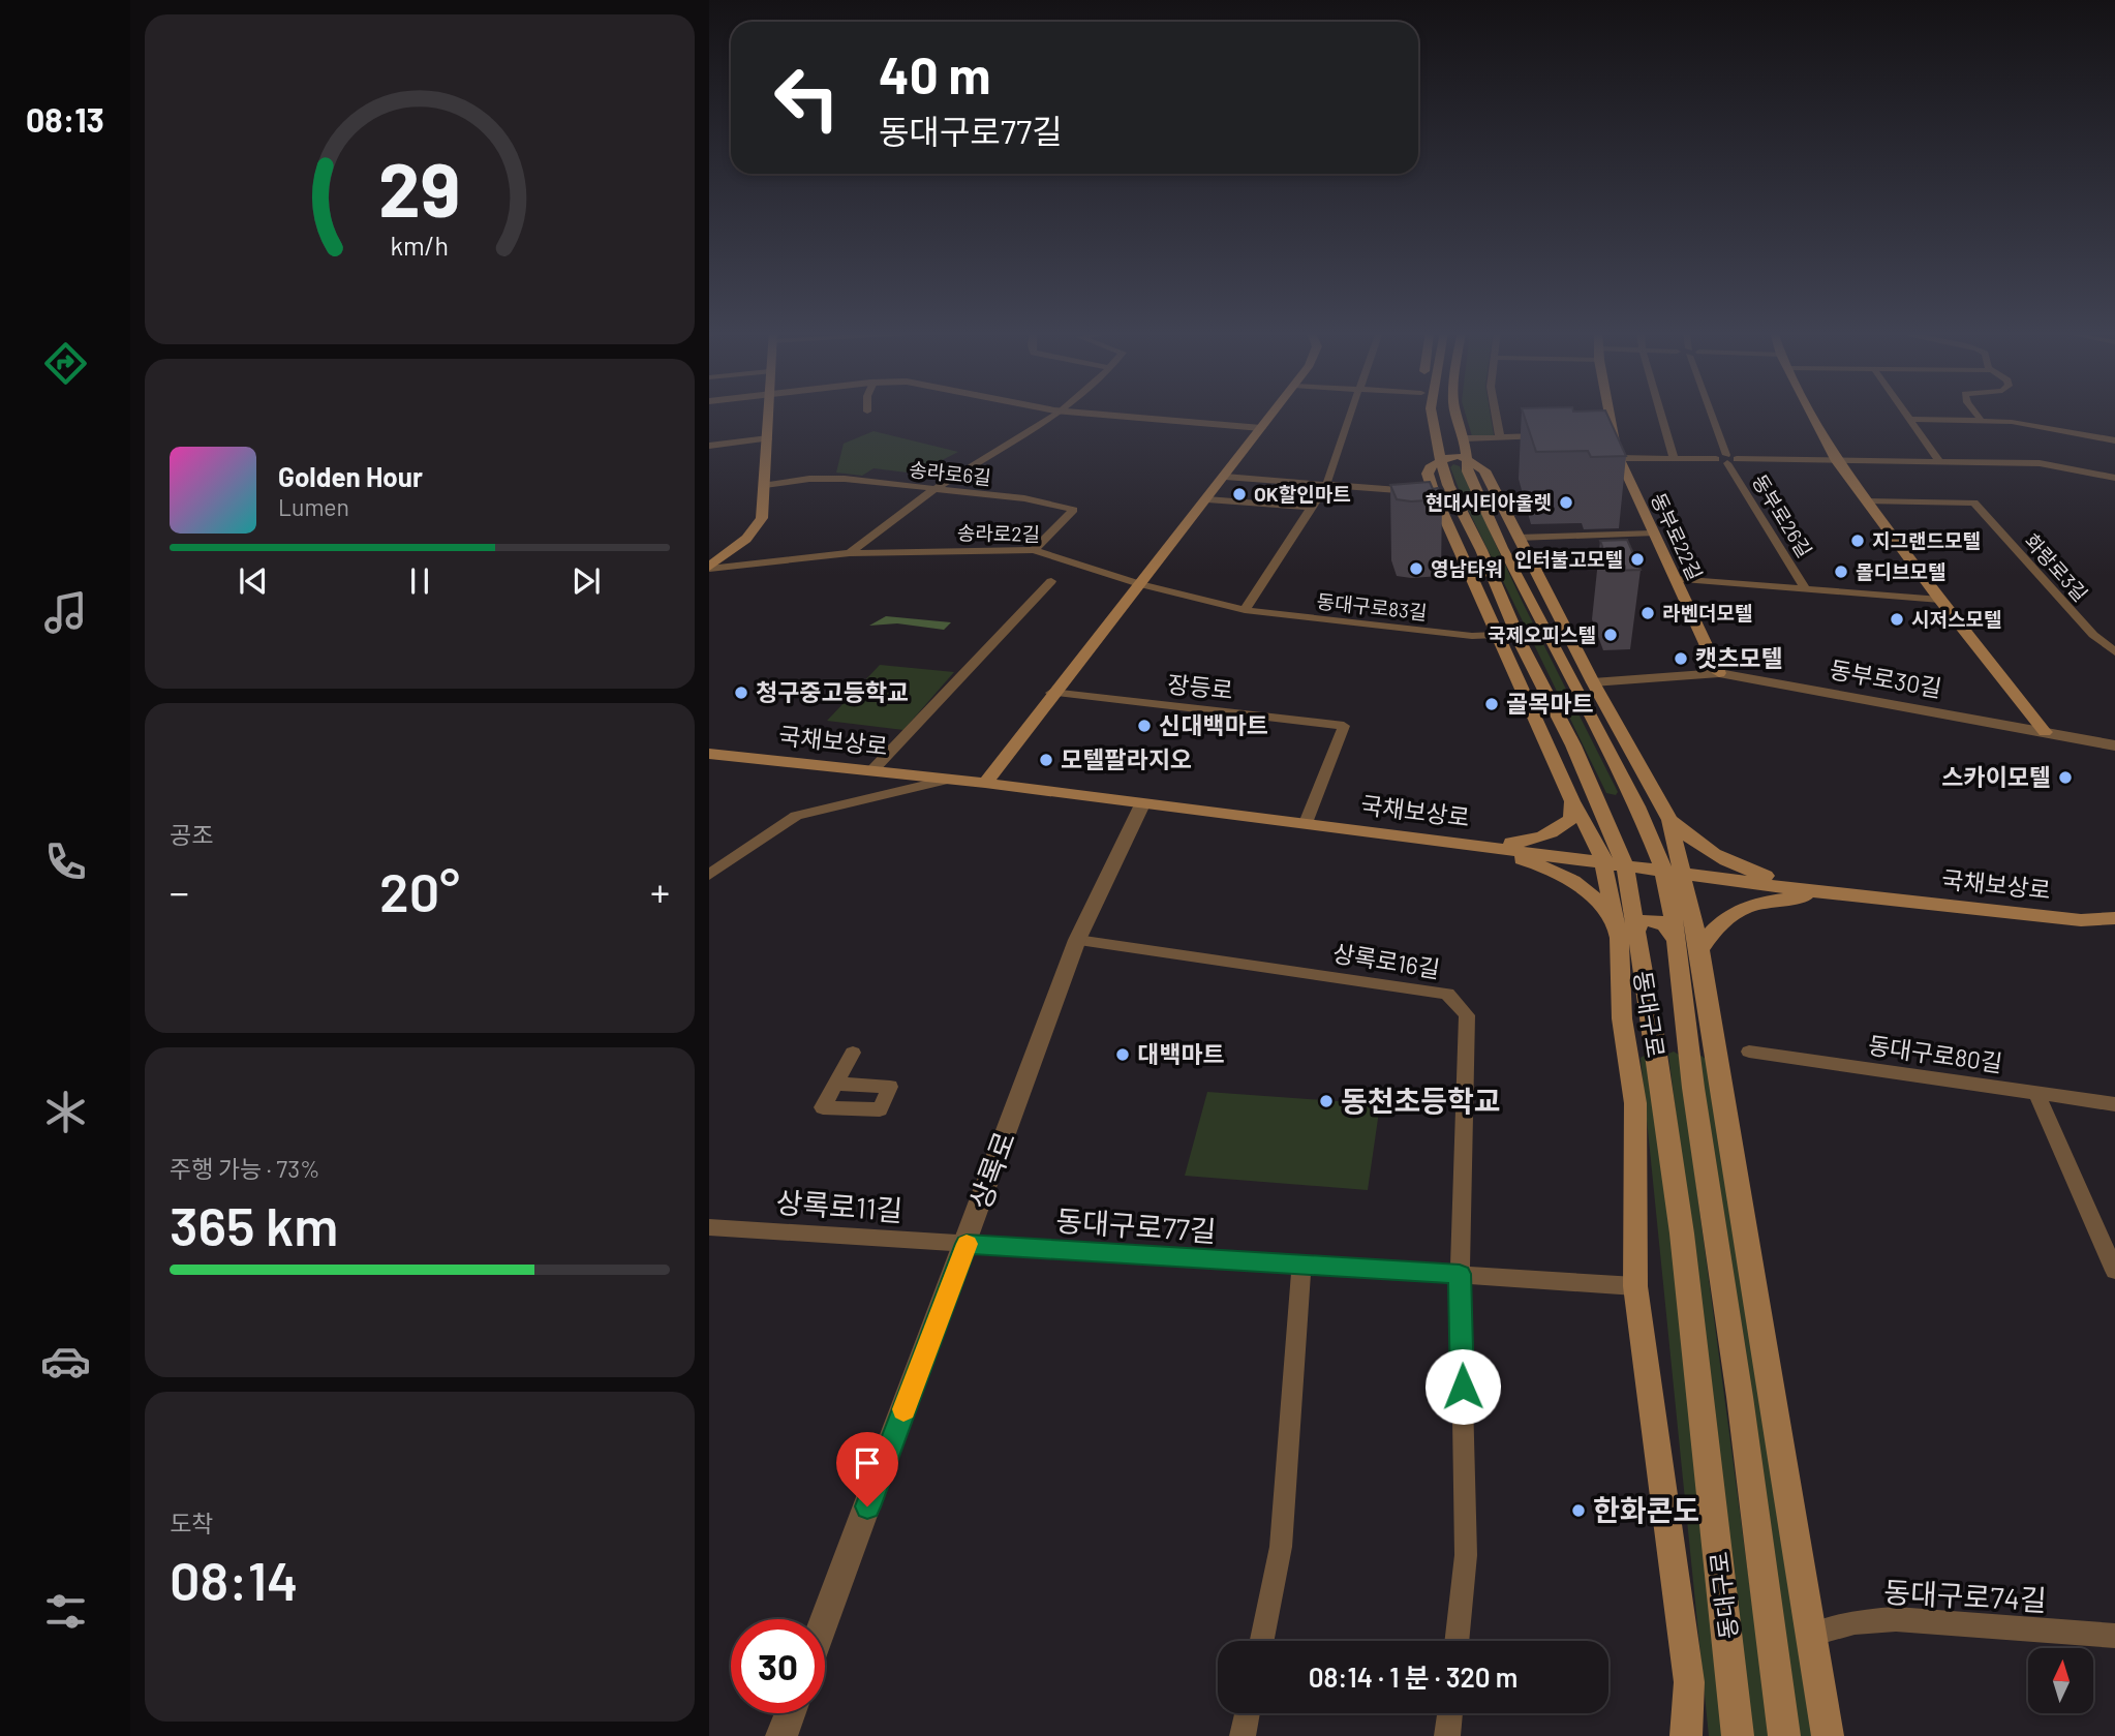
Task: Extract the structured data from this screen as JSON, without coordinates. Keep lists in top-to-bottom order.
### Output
{
  "streets": {
    "main road": ["동부로22길", "국채보상로", "동대구로"],
    "street": [
      "송라로6길",
      "동부로26길",
      "송라로2길",
      "화랑로3길",
      "동대구로83길",
      "동부로30길",
      "장등로",
      "상록로16길",
      "동대구로80길",
      "상록로",
      "상록로11길",
      "동대구로77길",
      "동대구로74길"
    ]
  },
  "crossings": [
    ["송라로6길", "송라로2길"],
    ["송라로2길", "동대구로83길"],
    ["동부로22길", "동부로30길"],
    ["장등로", "국채보상로"],
    ["국채보상로", "동대구로"],
    ["국채보상로", "상록로"],
    ["상록로16길", "상록로"],
    ["상록로16길", "동대구로77길"],
    ["동대구로", "동대구로77길"],
    ["동대구로", "동대구로74길"],
    ["상록로", "상록로11길"],
    ["상록로", "동대구로77길"],
    ["상록로11길", "동대구로77길"]
  ],
  "places": [
    "OK할인마트",
    "현대시티아울렛",
    "지그랜드모텔",
    "인터불고모텔",
    "영남타워",
    "몰디브모텔",
    "라벤더모텔",
    "시저스모텔",
    "국제오피스텔",
    "캣츠모텔",
    "청구중고등학교",
    "골목마트",
    "신대백마트",
    "모텔팔라지오",
    "스카이모텔",
    "대백마트",
    "동천초등학교",
    "한화콘도"
  ],
  "north": "top",
  "page": {
    "tabs": "08:13",
    "turn": ["40 m", "동대구로77길"],
    "song": ["Golden Hour", "Lumen"],
    "tile": [
      "공조",
      ["주행 가능 · 73%", "365 km"],
      ["도착", "08:14"]
    ],
    "heat": ["−", "20°", "+"],
    "limit": "30",
    "trip": "08:14 · 1 분 · 320 m",
    "gauge": ["29", "km/h"]
  }
}
